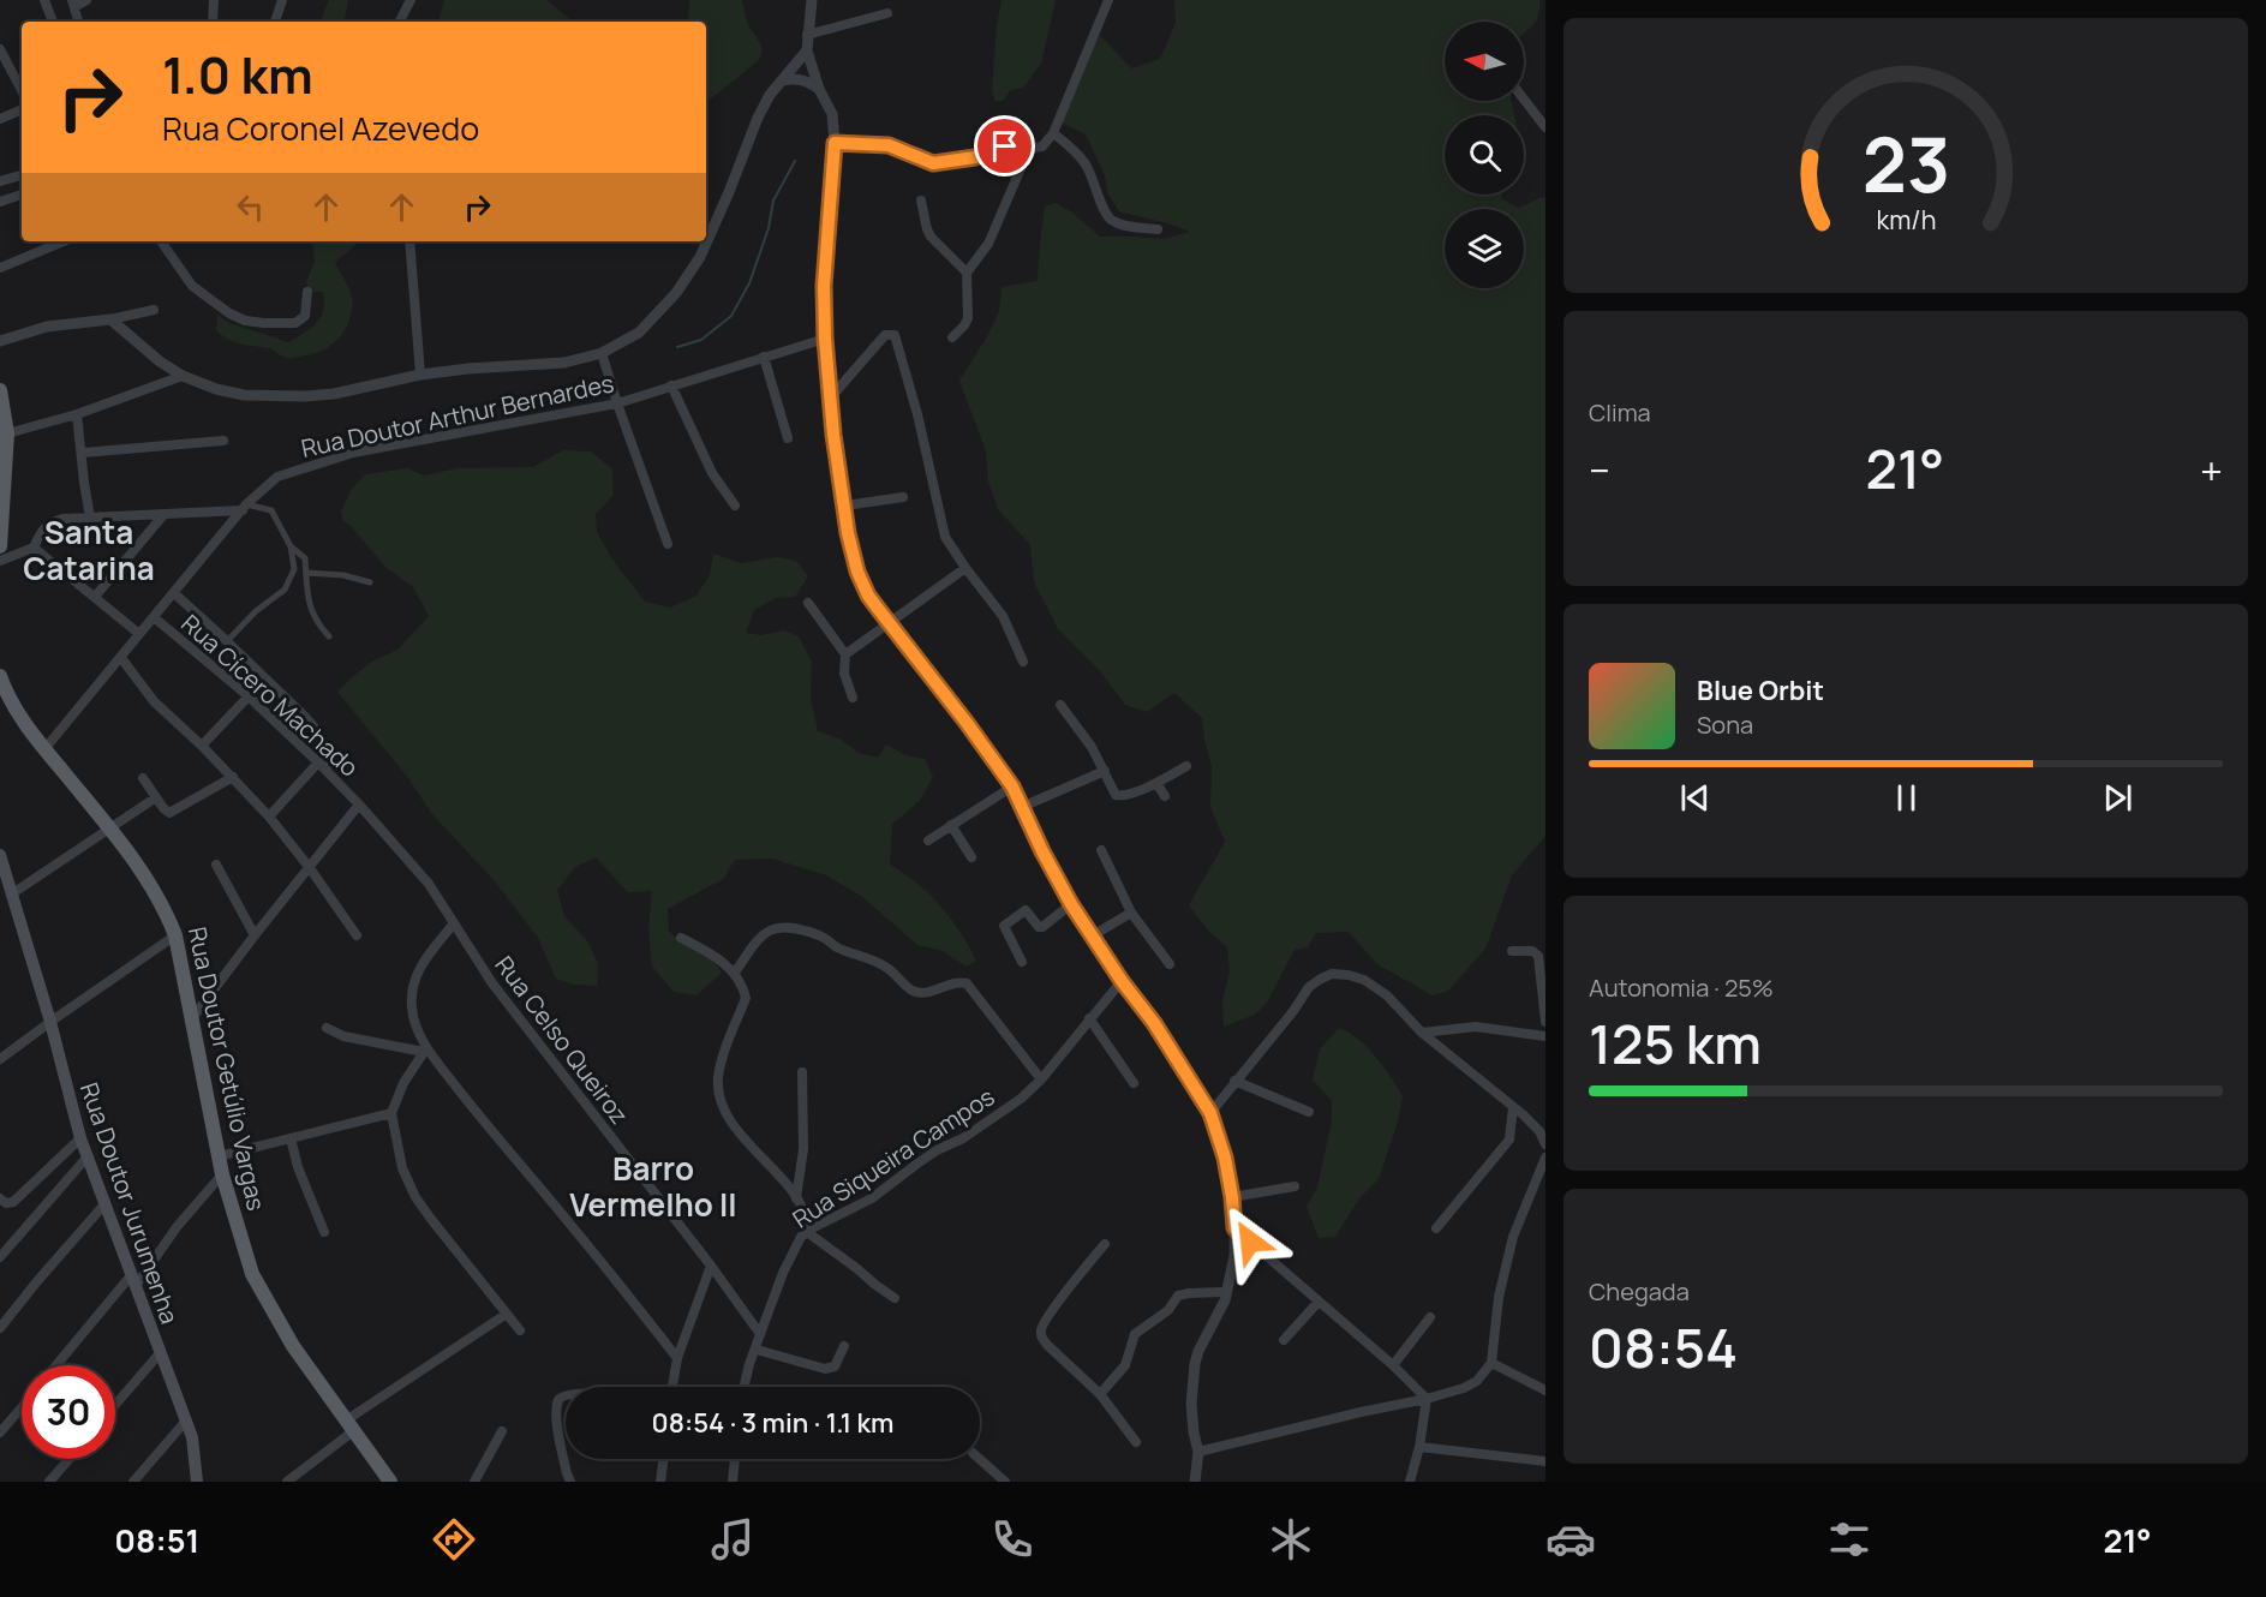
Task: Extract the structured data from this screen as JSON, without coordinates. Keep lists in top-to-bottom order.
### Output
{
  "streets": {
    "main road": ["Rua Doutor Getúlio Vargas", "Rua Doutor Jurumenha"],
    "street": [
      "Rua Doutor Arthur Bernardes",
      "Rua Cícero Machado",
      "Rua Celso Queiroz",
      "Rua Siqueira Campos"
    ]
  },
  "crossings": [
    ["Rua Doutor Arthur Bernardes", "Rua Cícero Machado"],
    ["Rua Doutor Arthur Bernardes", "Rua Doutor Getúlio Vargas"],
    ["Rua Cícero Machado", "Rua Celso Queiroz"],
    ["Rua Celso Queiroz", "Rua Siqueira Campos"]
  ],
  "districts": ["Santa Catarina", "Barro Vermelho II"],
  "north": "left",
  "page": {
    "turn": ["1.0 km", "Rua Coronel Azevedo"],
    "tile": [
      "Clima",
      ["Autonomia · 25%", "125 km"],
      ["Chegada", "08:54"]
    ],
    "heat": ["−", "21°", "+"],
    "song": ["Blue Orbit", "Sona"],
    "limit": "30",
    "trip": "08:54 · 3 min · 1.1 km",
    "tabs": ["08:51", "21°"],
    "gauge": ["23", "km/h"]
  }
}
